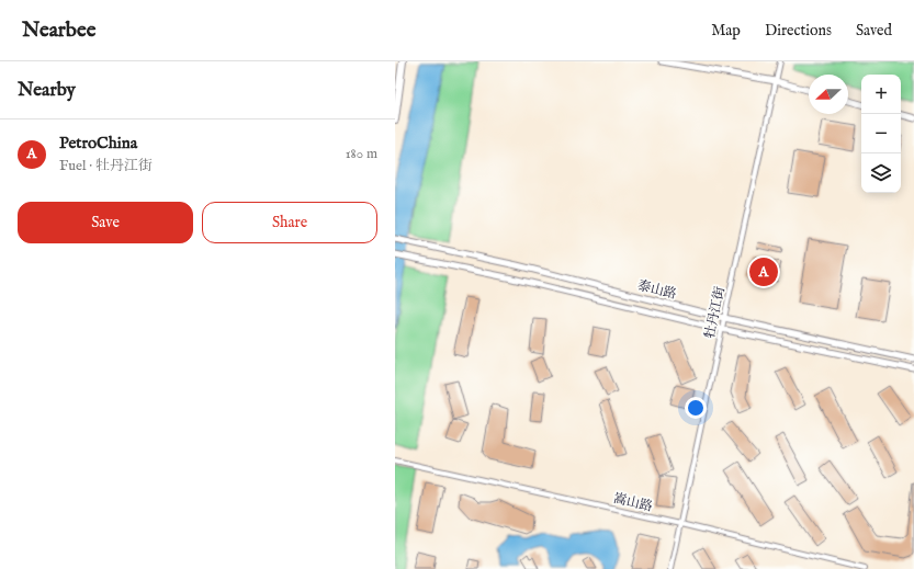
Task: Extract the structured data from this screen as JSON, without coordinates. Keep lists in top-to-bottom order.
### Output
{
  "streets": {
    "street": ["泰山路", "牡丹江街", "嵩山路"]
  },
  "crossings": [
    ["泰山路", "牡丹江街"],
    ["牡丹江街", "嵩山路"]
  ],
  "north": "left",
  "page": {
    "header": "Nearbee",
    "nav": ["Map", "Directions", "Saved"],
    "heading": "Nearby",
    "map_buttons": ["+", "−"],
    "list": [
      {
        "mark": "A",
        "name": "PetroChina",
        "note": "Fuel · 牡丹江街",
        "value": "180 m"
      }
    ],
    "buttons": ["Save", "Share"],
    "pins": "A"
  }
}
